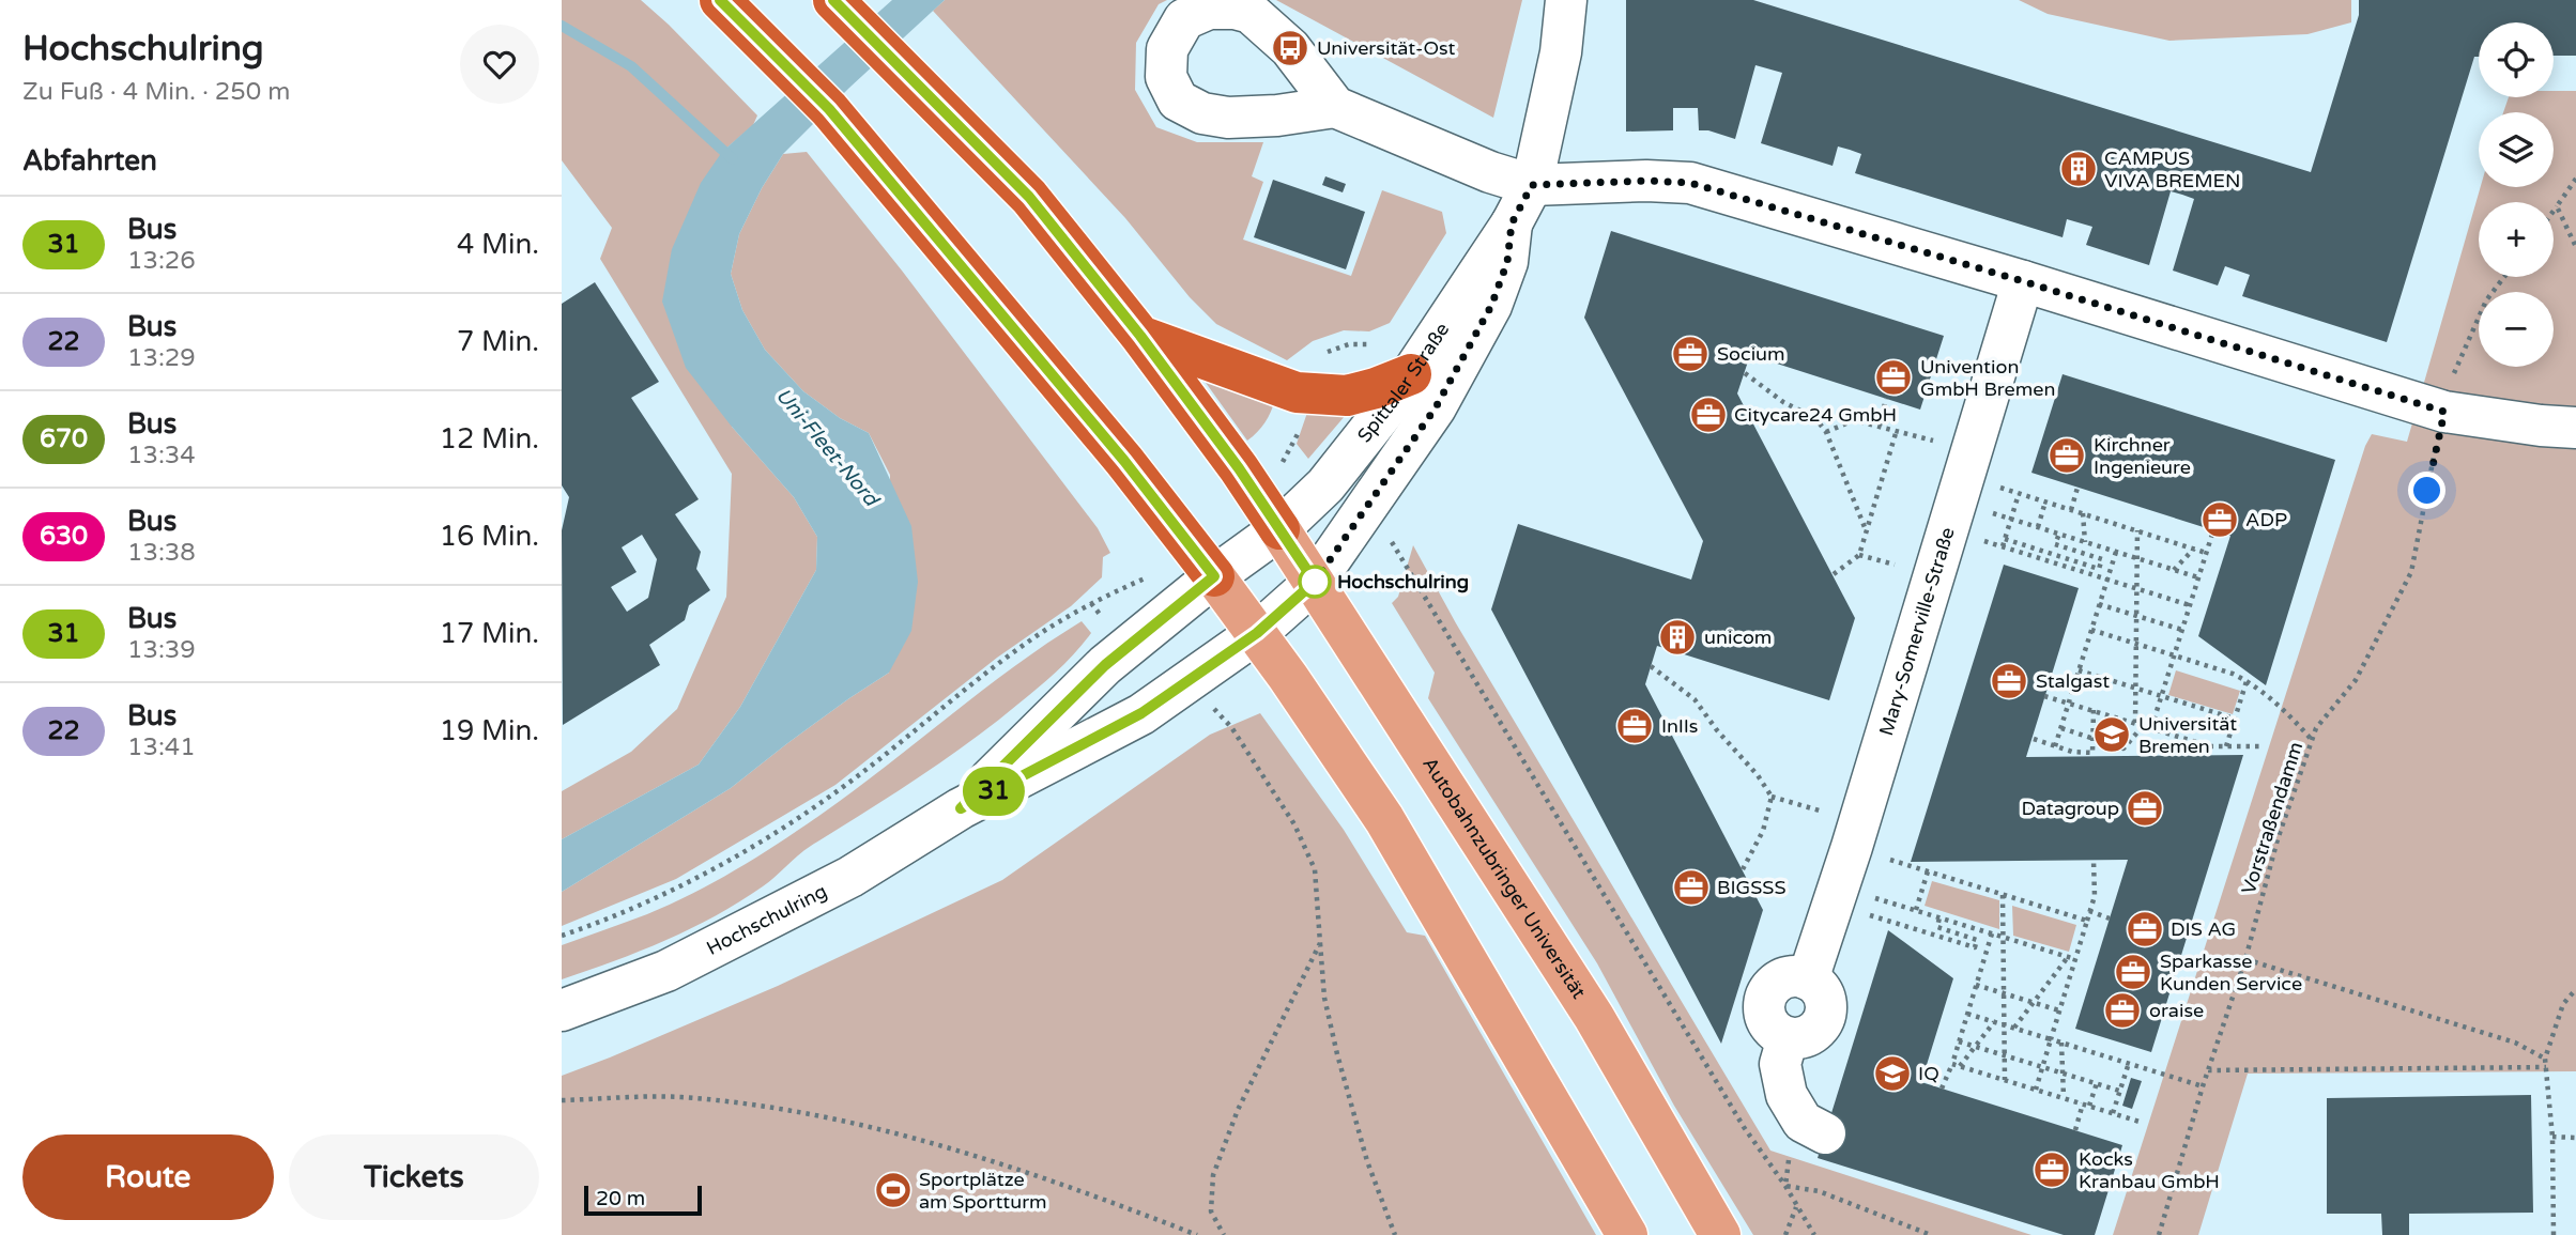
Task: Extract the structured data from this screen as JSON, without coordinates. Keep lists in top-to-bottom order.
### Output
{
  "streets": {
    "main road": ["Autobahnzubringer Universität"],
    "street": ["Spittaler Straße", "Mary-Somerville-Straße", "Hochschulring"],
    "path": ["Vorstraßendamm"]
  },
  "crossings": [
    ["Spittaler Straße", "Autobahnzubringer Universität"],
    ["Spittaler Straße", "Hochschulring"],
    ["Autobahnzubringer Universität", "Hochschulring"]
  ],
  "water": ["Uni-Fleet-Nord"],
  "places": {
    "bus stop": ["Universität-Ost"],
    "building": ["CAMPUS VIVA BREMEN", "unicom"],
    "office": [
      "Socium",
      "Univention GmbH Bremen",
      "Citycare24 GmbH",
      "Kirchner Ingenieure",
      "ADP",
      "Stalgast",
      "InIIs",
      "Datagroup",
      "BIGSSS",
      "DIS AG",
      "Sparkasse Kunden Service",
      "oraise",
      "Kocks Kranbau GmbH"
    ],
    "other": ["Hochschulring"],
    "school or university": ["Universität Bremen", "IQ"],
    "sports": ["Sportplätze am Sportturm"]
  },
  "lines": ["bus line 31"],
  "scale_bar": "20 m",
  "page": {
    "heading": [
      ["Hochschulring", "Zu Fuß · 4 Min. · 250 m"],
      "Abfahrten"
    ],
    "on_map": "31",
    "map_buttons": ["+", "−"],
    "list": [
      {
        "mark": "31",
        "name": "Bus",
        "note": "13:26",
        "value": "4 Min."
      },
      {
        "mark": "22",
        "name": "Bus",
        "note": "13:29",
        "value": "7 Min."
      },
      {
        "mark": "670",
        "name": "Bus",
        "note": "13:34",
        "value": "12 Min."
      },
      {
        "mark": "630",
        "name": "Bus",
        "note": "13:38",
        "value": "16 Min."
      },
      {
        "mark": "31",
        "name": "Bus",
        "note": "13:39",
        "value": "17 Min."
      },
      {
        "mark": "22",
        "name": "Bus",
        "note": "13:41",
        "value": "19 Min."
      }
    ],
    "buttons": ["Route", "Tickets"],
    "scale": "20 m"
  }
}
